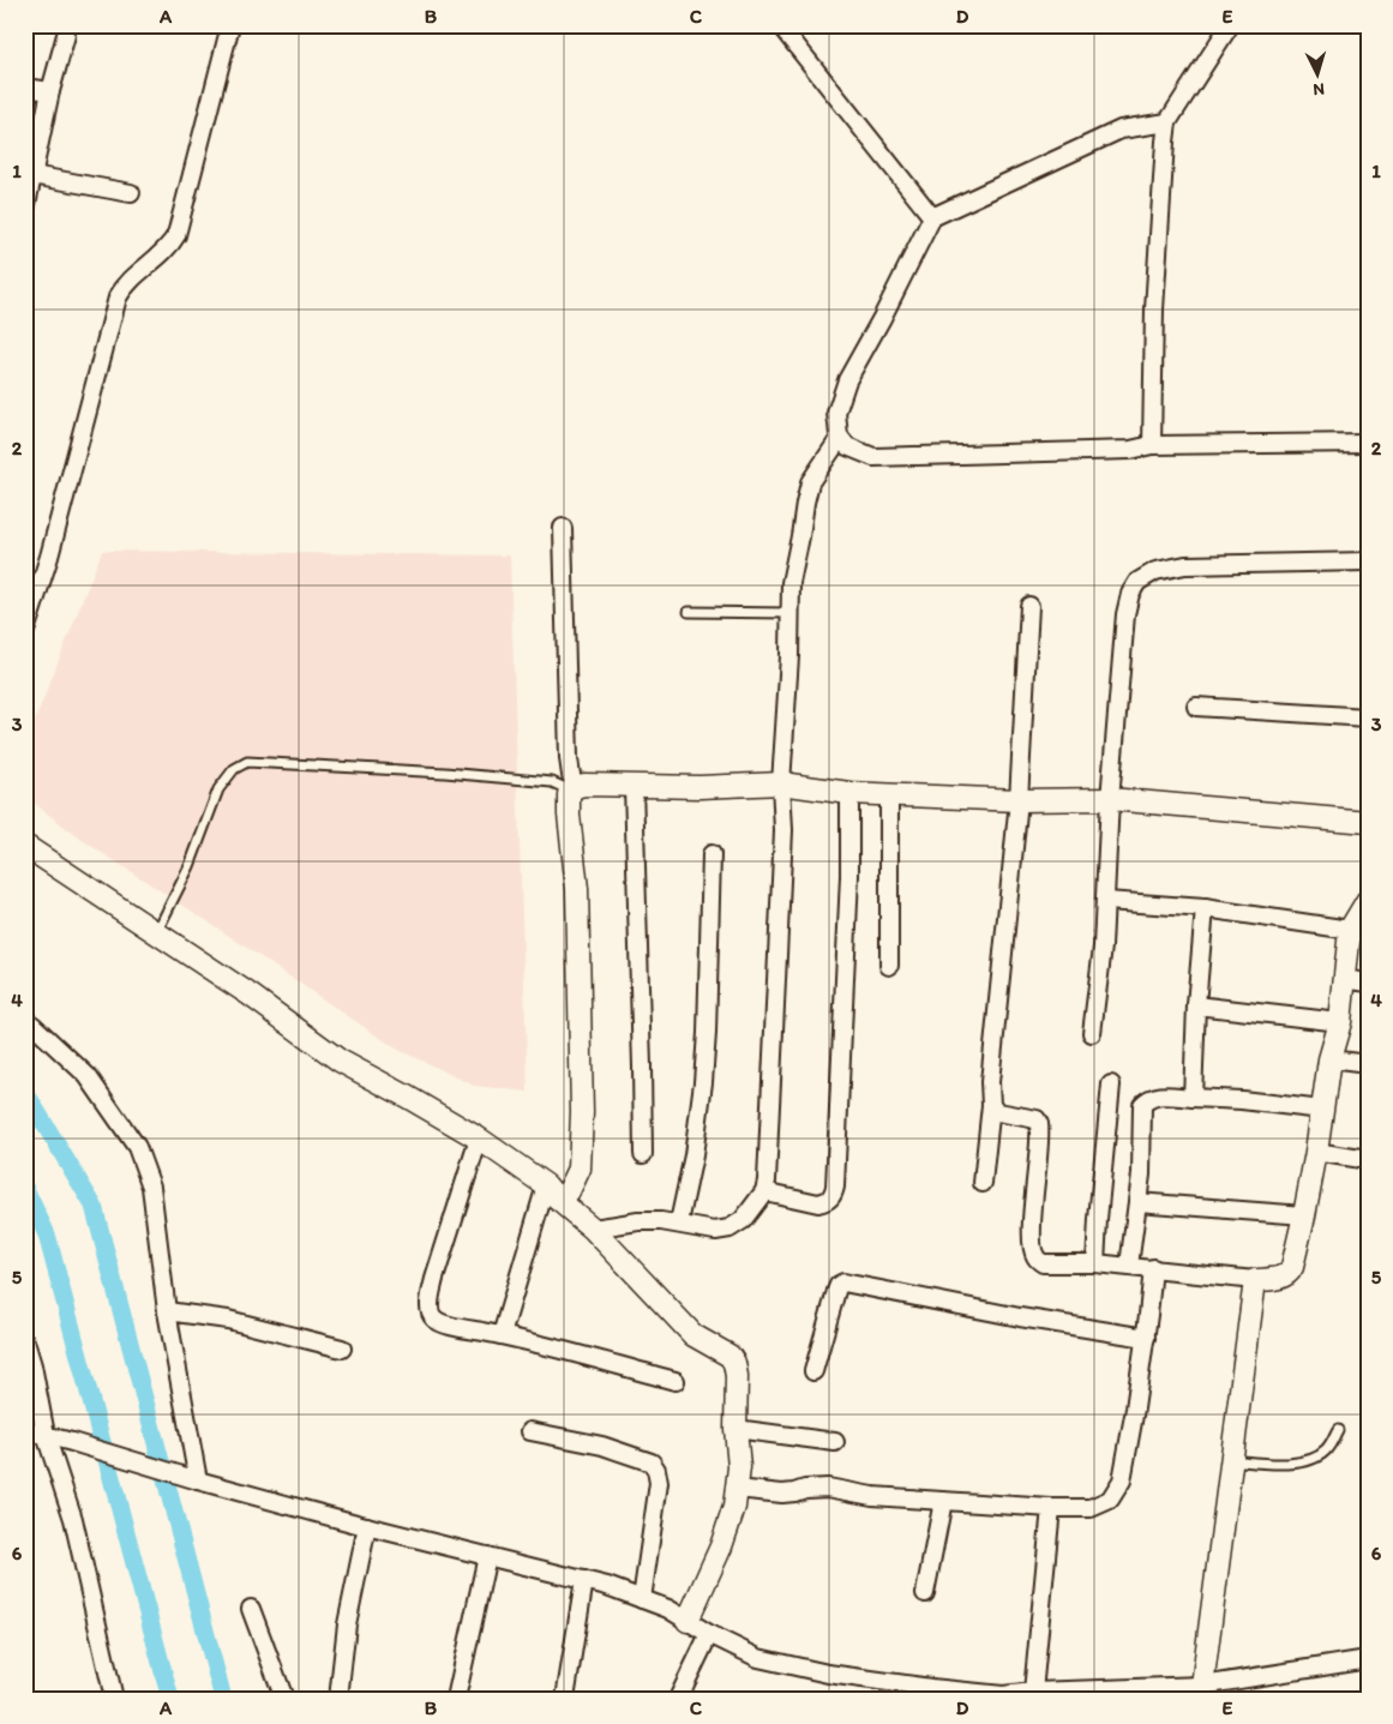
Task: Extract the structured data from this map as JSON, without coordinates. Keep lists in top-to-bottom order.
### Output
{
  "north": "bottom",
  "grid": {
    "columns": [
      "A",
      "B",
      "C",
      "D",
      "E"
    ],
    "rows": [
      "1",
      "2",
      "3",
      "4",
      "5",
      "6"
    ]
  }
}
